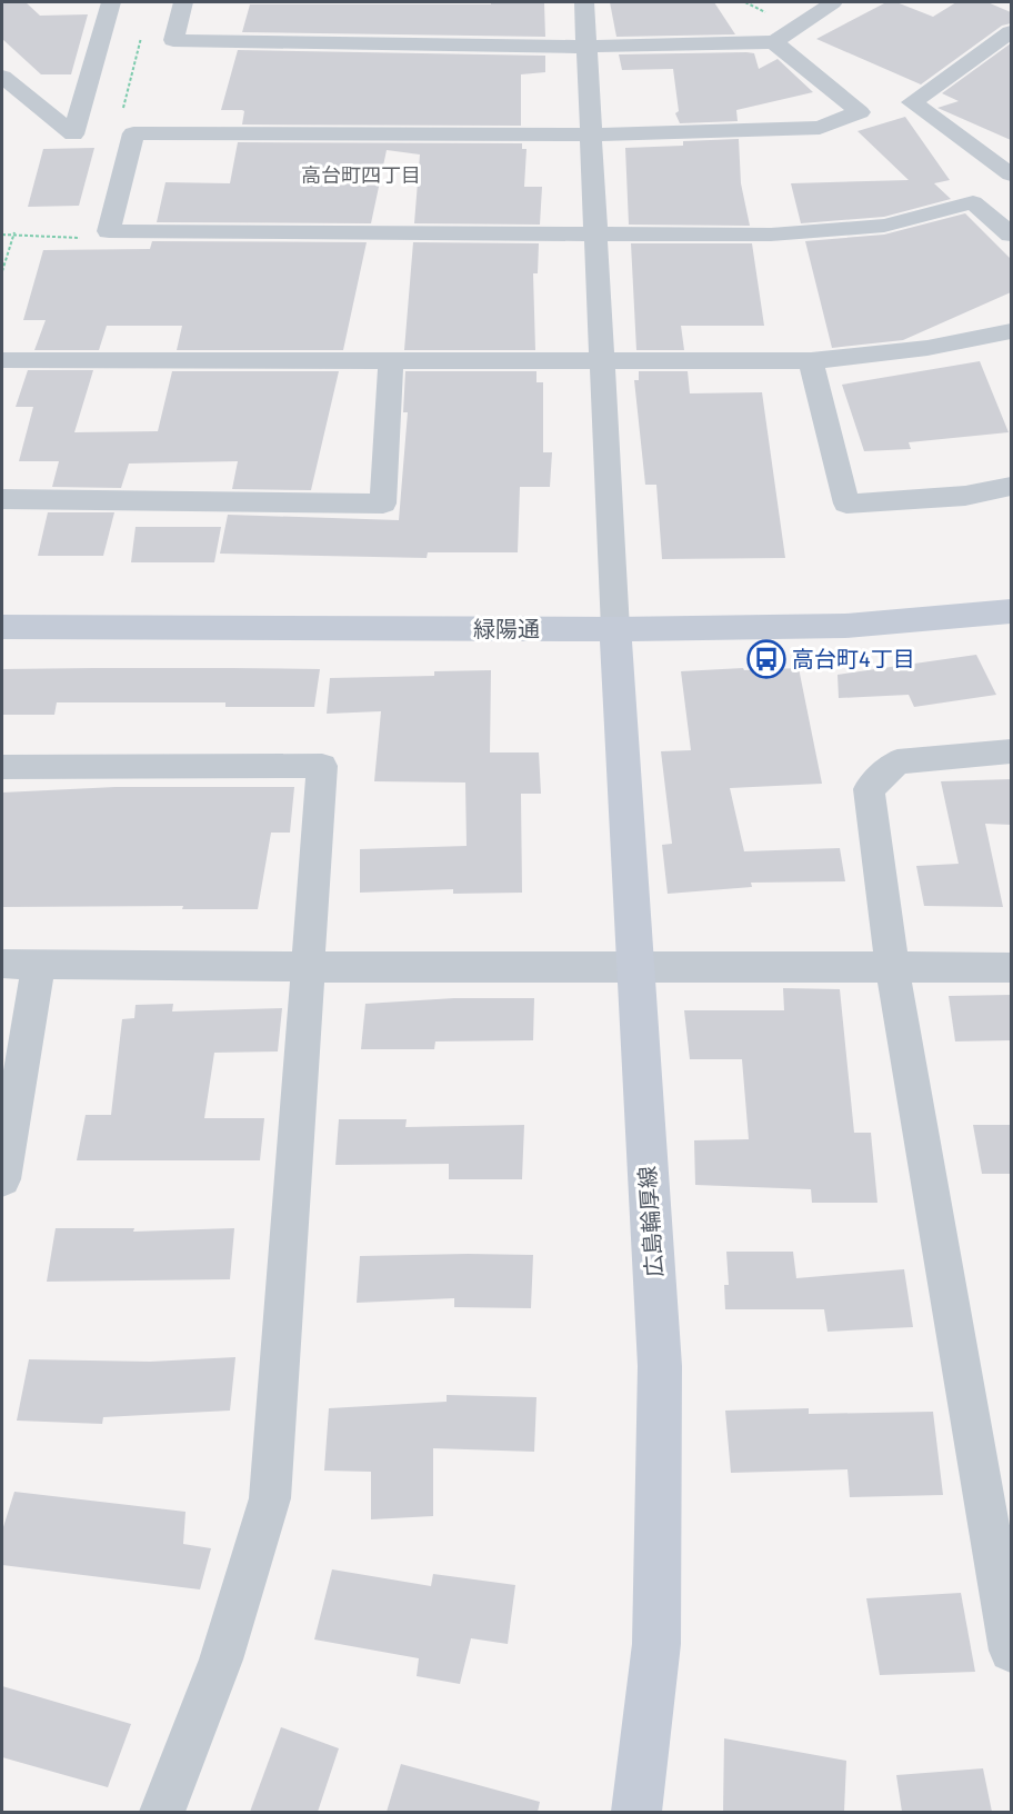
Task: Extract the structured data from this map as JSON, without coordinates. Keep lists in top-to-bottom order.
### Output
{
  "streets": {
    "street": ["緑陽通", "広島輪厚線"]
  },
  "crossings": [
    ["緑陽通", "広島輪厚線"]
  ],
  "districts": ["高台町四丁目"],
  "places": {
    "bus stop": ["高台町4丁目"]
  }
}
